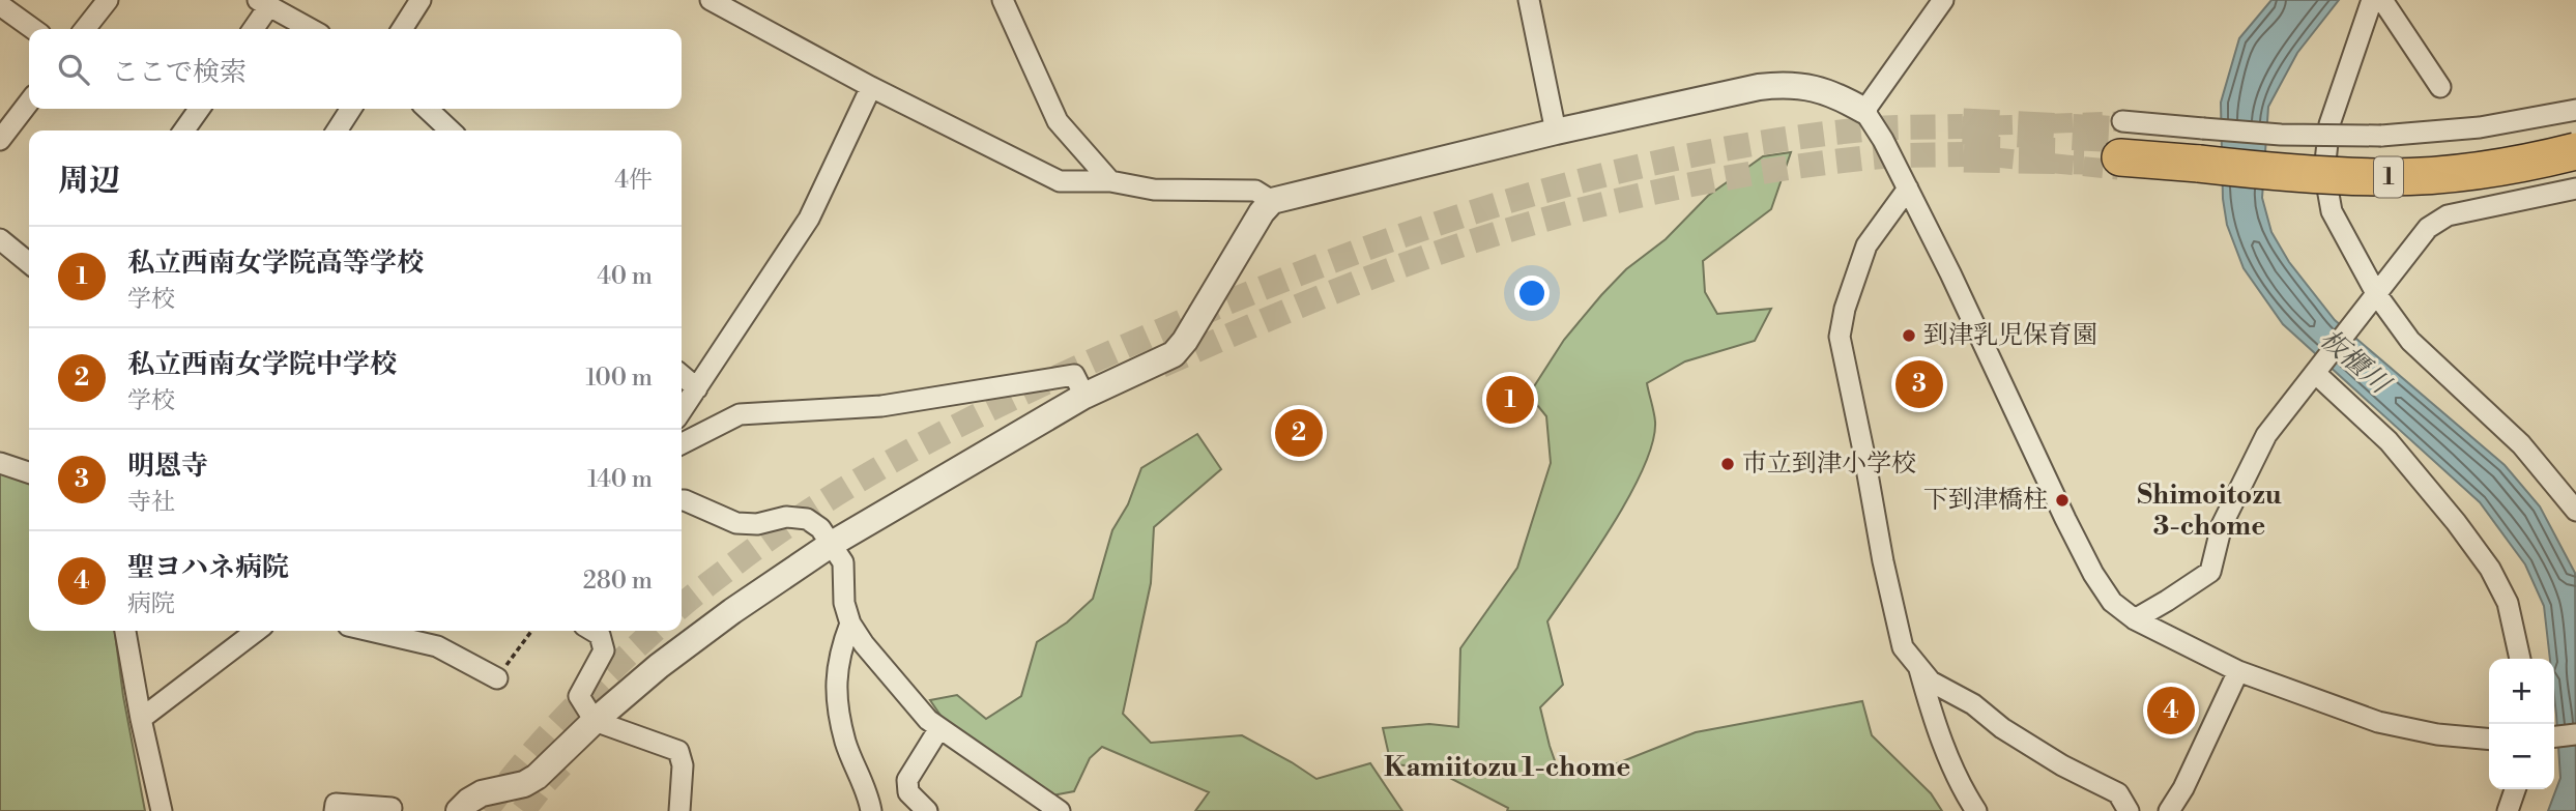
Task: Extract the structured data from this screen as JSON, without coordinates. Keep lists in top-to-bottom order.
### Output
{
  "streets": {
    "highway": ["1"]
  },
  "districts": ["Shimoitozu 3-chome", "Kamiitozu 1-chome"],
  "water": ["板櫃川"],
  "places": ["到津乳児保育園", "市立到津小学校", "下到津橋柱"],
  "page": {
    "search": "ここで検索",
    "heading": ["周辺", "4件"],
    "list": [
      {
        "mark": "1",
        "name": "私立西南女学院高等学校",
        "note": "学校",
        "value": "40 m"
      },
      {
        "mark": "2",
        "name": "私立西南女学院中学校",
        "note": "学校",
        "value": "100 m"
      },
      {
        "mark": "3",
        "name": "明恩寺",
        "note": "寺社",
        "value": "140 m"
      },
      {
        "mark": "4",
        "name": "聖ヨハネ病院",
        "note": "病院",
        "value": "280 m"
      }
    ],
    "pins": [
      "3",
      "1",
      "2",
      "4"
    ],
    "map_buttons": ["+", "−"]
  }
}
